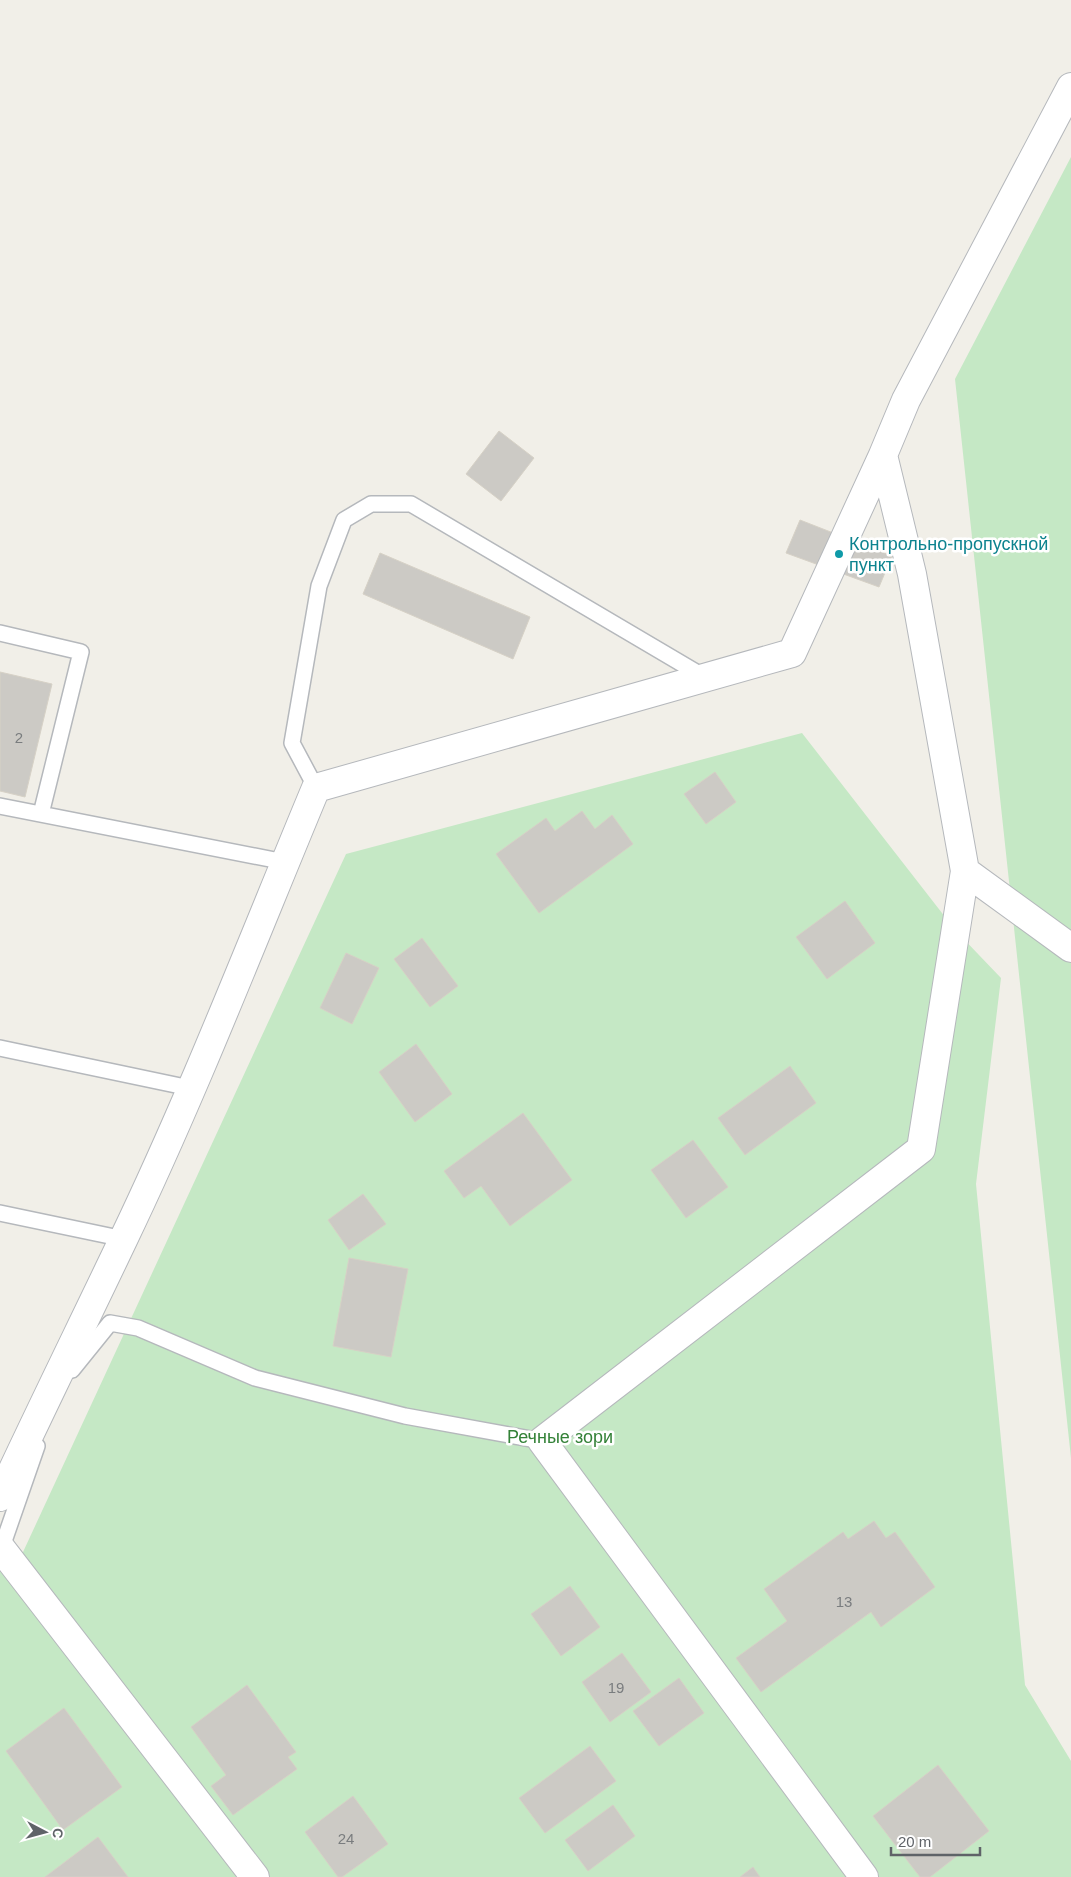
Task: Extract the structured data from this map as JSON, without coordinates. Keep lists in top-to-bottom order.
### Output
{
  "parks": ["Речные зори"],
  "places": ["Контрольно-пропускной пункт"],
  "house_numbers": [
    "2",
    "13",
    "19",
    "24"
  ],
  "scale_bar": "20 m",
  "north": "right"
}
